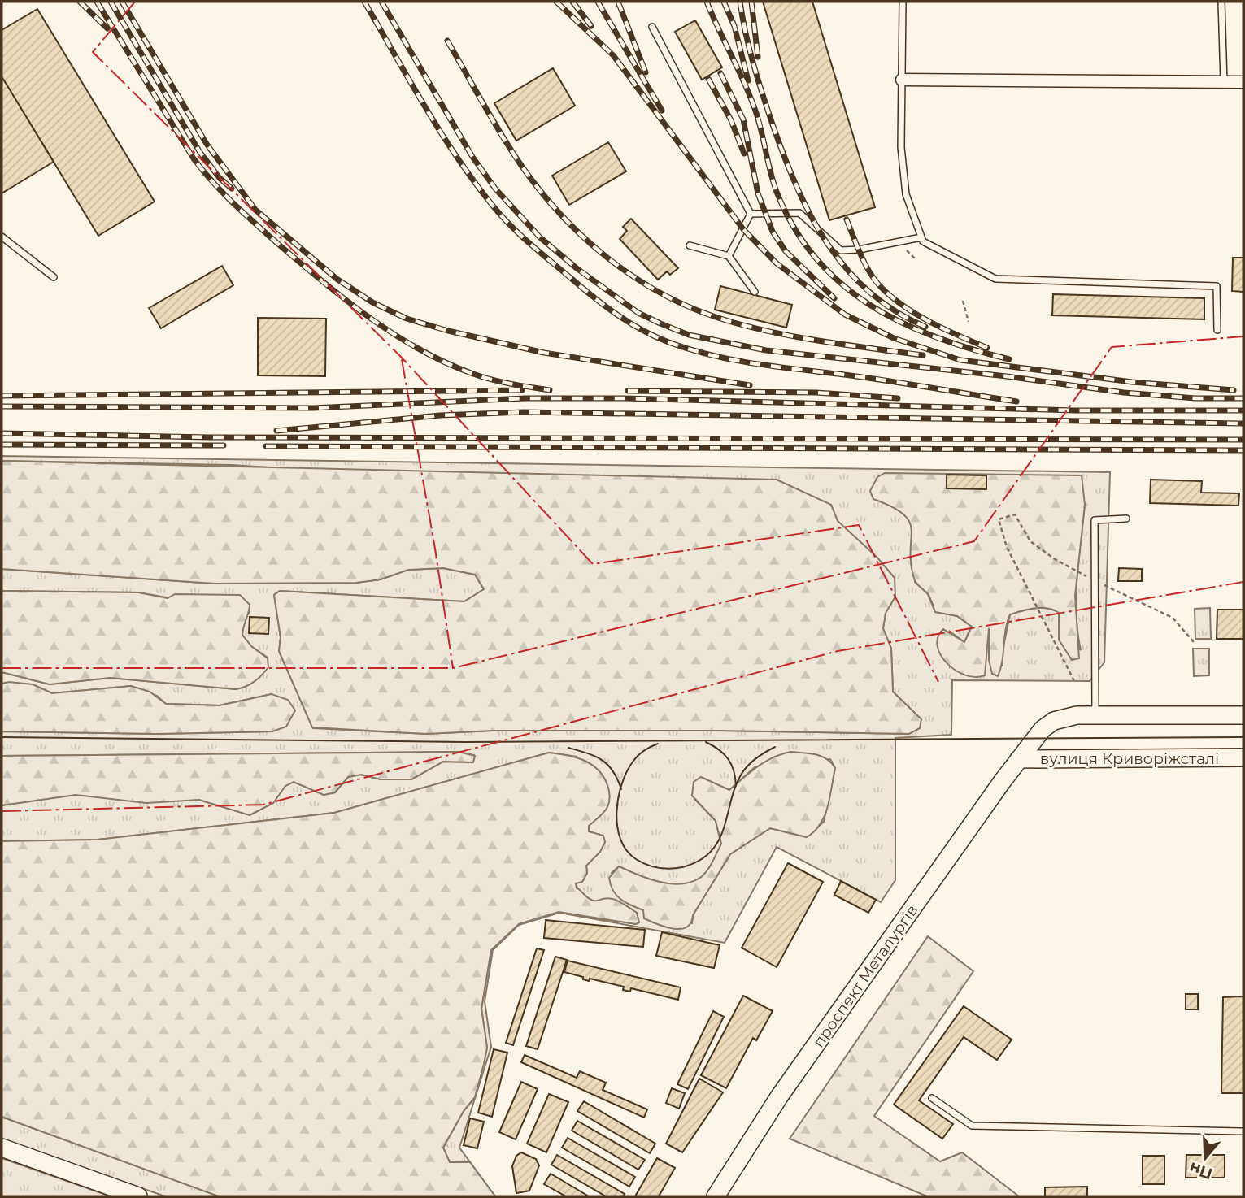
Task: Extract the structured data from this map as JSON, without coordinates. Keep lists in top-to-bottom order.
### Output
{
  "streets": {
    "main road": ["вулиця Криворіжсталі", "проспект Металургів"]
  },
  "crossings": [
    ["вулиця Криворіжсталі", "проспект Металургів"]
  ],
  "north": "bottom"
}
